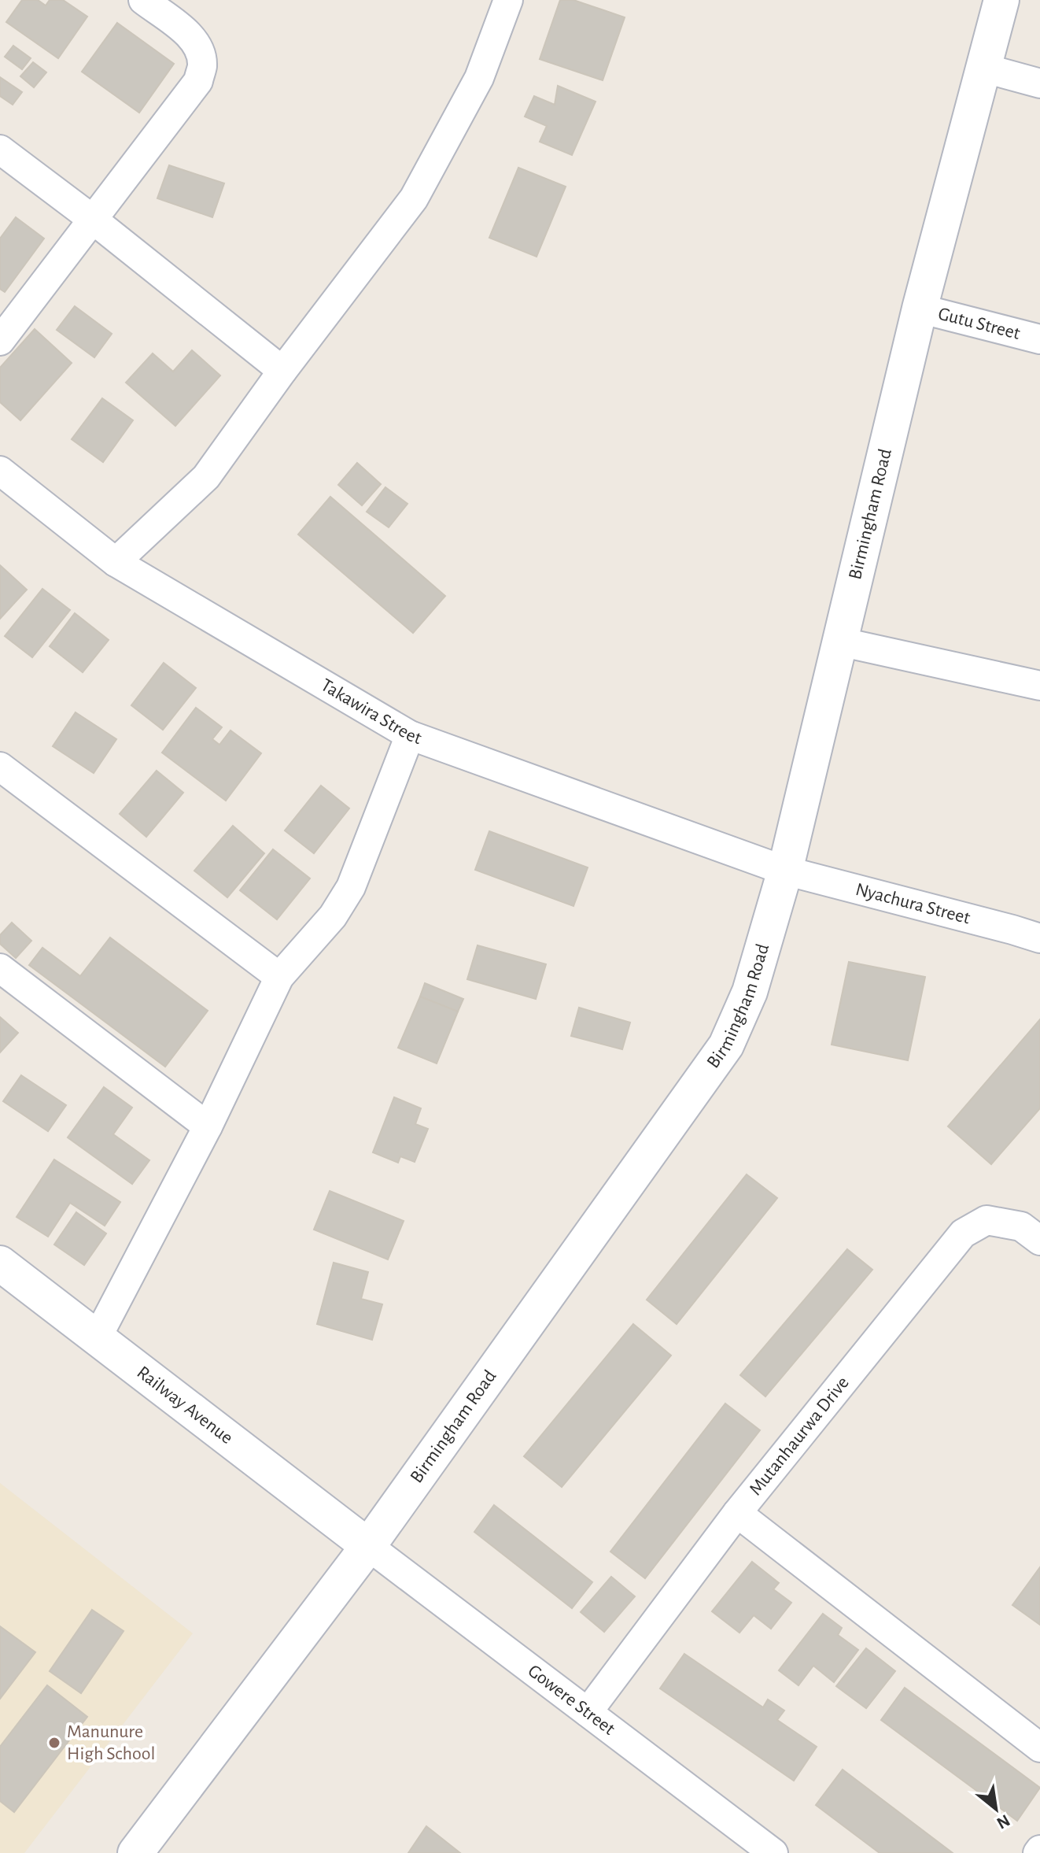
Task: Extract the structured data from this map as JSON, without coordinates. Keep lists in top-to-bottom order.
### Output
{
  "streets": {
    "street": [
      "Gutu Street",
      "Birmingham Road",
      "Takawira Street",
      "Nyachura Street",
      "Railway Avenue",
      "Mutanhaurwa Drive",
      "Gowere Street"
    ]
  },
  "crossings": [
    ["Gutu Street", "Birmingham Road"],
    ["Birmingham Road", "Takawira Street"],
    ["Birmingham Road", "Nyachura Street"],
    ["Birmingham Road", "Railway Avenue"],
    ["Birmingham Road", "Gowere Street"],
    ["Takawira Street", "Nyachura Street"],
    ["Railway Avenue", "Gowere Street"],
    ["Mutanhaurwa Drive", "Gowere Street"]
  ],
  "places": ["Manunure High School"],
  "north": "bottom right"
}
